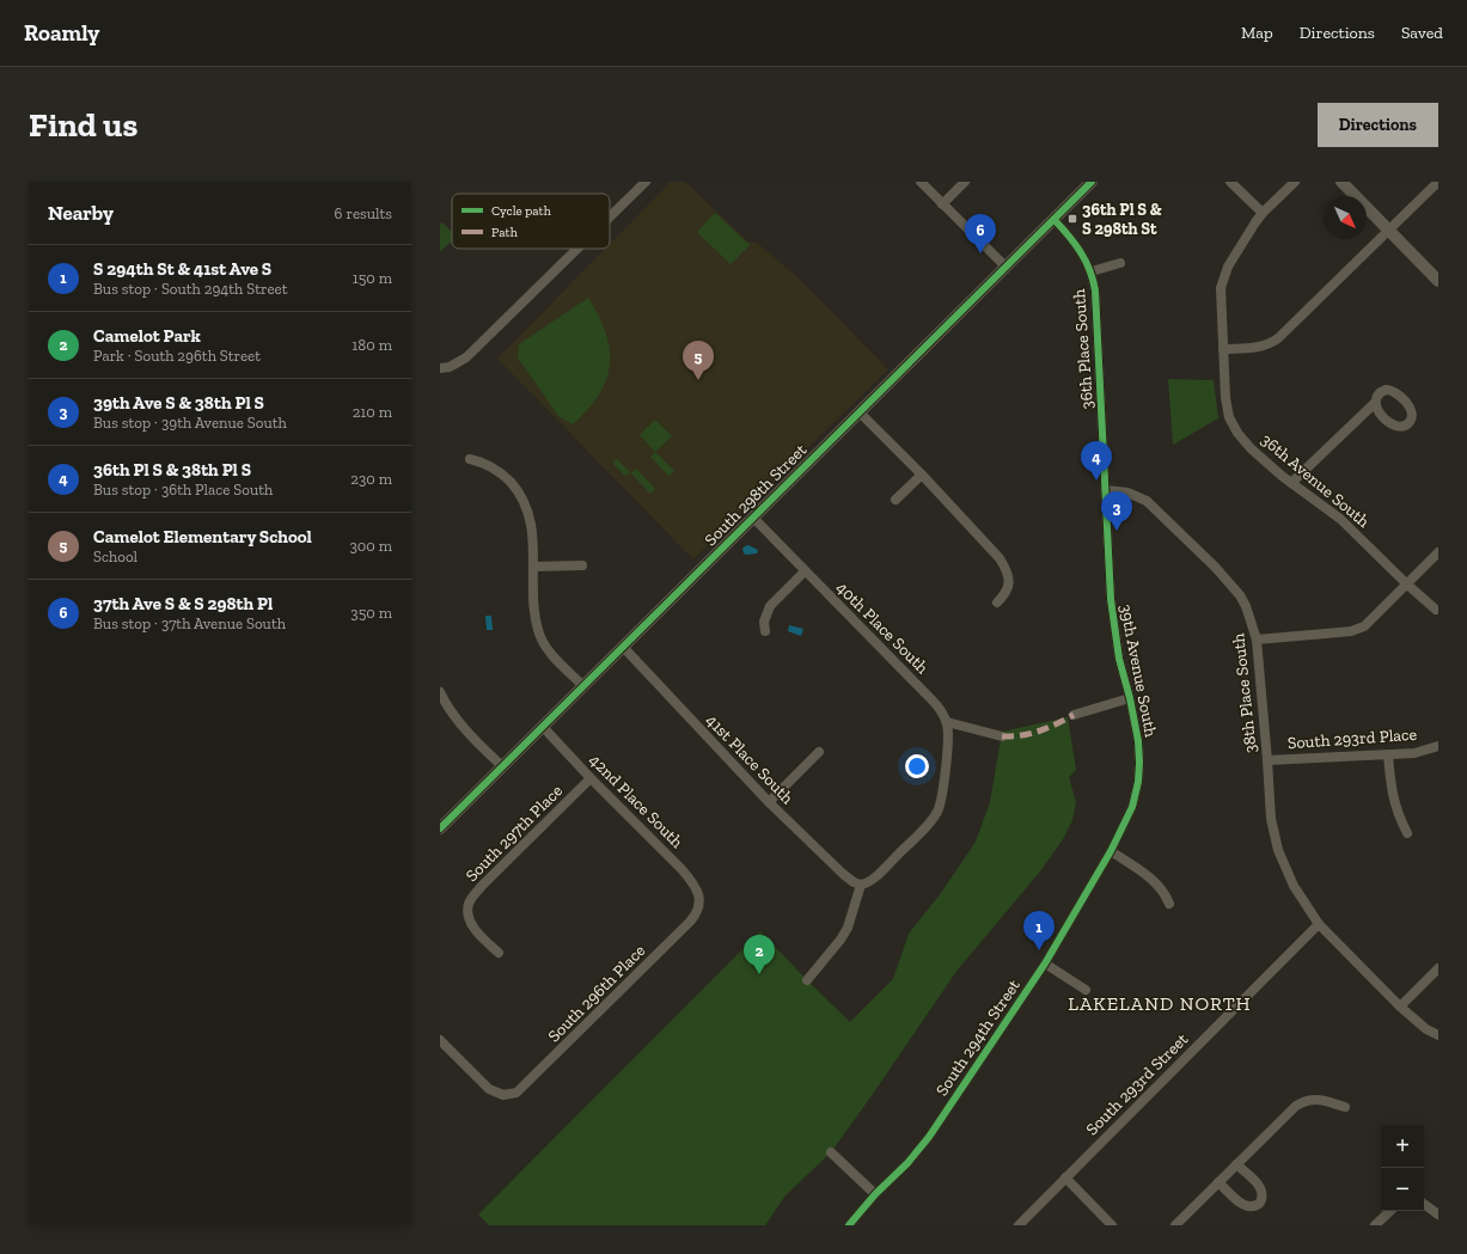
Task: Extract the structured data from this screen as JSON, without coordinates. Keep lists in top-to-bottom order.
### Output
{
  "streets": {
    "street": [
      "36th Place South",
      "36th Avenue South",
      "South 298th Street",
      "40th Place South",
      "39th Avenue South",
      "38th Place South",
      "South 293rd Place",
      "41st Place South",
      "42nd Place South",
      "South 297th Place",
      "South 296th Place",
      "South 294th Street",
      "South 293rd Street"
    ]
  },
  "crossings": [
    ["36th Place South", "South 298th Street"],
    ["36th Place South", "39th Avenue South"],
    ["36th Place South", "38th Place South"],
    ["South 298th Street", "40th Place South"],
    ["South 298th Street", "41st Place South"],
    ["South 298th Street", "42nd Place South"],
    ["39th Avenue South", "38th Place South"],
    ["39th Avenue South", "South 294th Street"],
    ["38th Place South", "South 293rd Place"],
    ["38th Place South", "South 293rd Street"],
    ["42nd Place South", "South 297th Place"],
    ["42nd Place South", "South 296th Place"]
  ],
  "districts": ["LAKELAND NORTH"],
  "places": {
    "transit": ["36th Pl S & S 298th St"]
  },
  "legend": ["Cycle path", "Path"],
  "north": "bottom right",
  "page": {
    "header": "Roamly",
    "nav": ["Map", "Directions", "Saved"],
    "buttons": "Directions",
    "title": "Find us",
    "heading": ["Nearby", "6 results"],
    "pins": [
      "6",
      "5",
      "4",
      "3",
      "1",
      "2"
    ],
    "list": [
      {
        "mark": "1",
        "name": "S 294th St & 41st Ave S",
        "note": "Bus stop · South 294th Street",
        "value": "150 m"
      },
      {
        "mark": "2",
        "name": "Camelot Park",
        "note": "Park · South 296th Street",
        "value": "180 m"
      },
      {
        "mark": "3",
        "name": "39th Ave S & 38th Pl S",
        "note": "Bus stop · 39th Avenue South",
        "value": "210 m"
      },
      {
        "mark": "4",
        "name": "36th Pl S & 38th Pl S",
        "note": "Bus stop · 36th Place South",
        "value": "230 m"
      },
      {
        "mark": "5",
        "name": "Camelot Elementary School",
        "note": "School",
        "value": "300 m"
      },
      {
        "mark": "6",
        "name": "37th Ave S & S 298th Pl",
        "note": "Bus stop · 37th Avenue South",
        "value": "350 m"
      }
    ],
    "map_buttons": ["+", "−"]
  }
}
